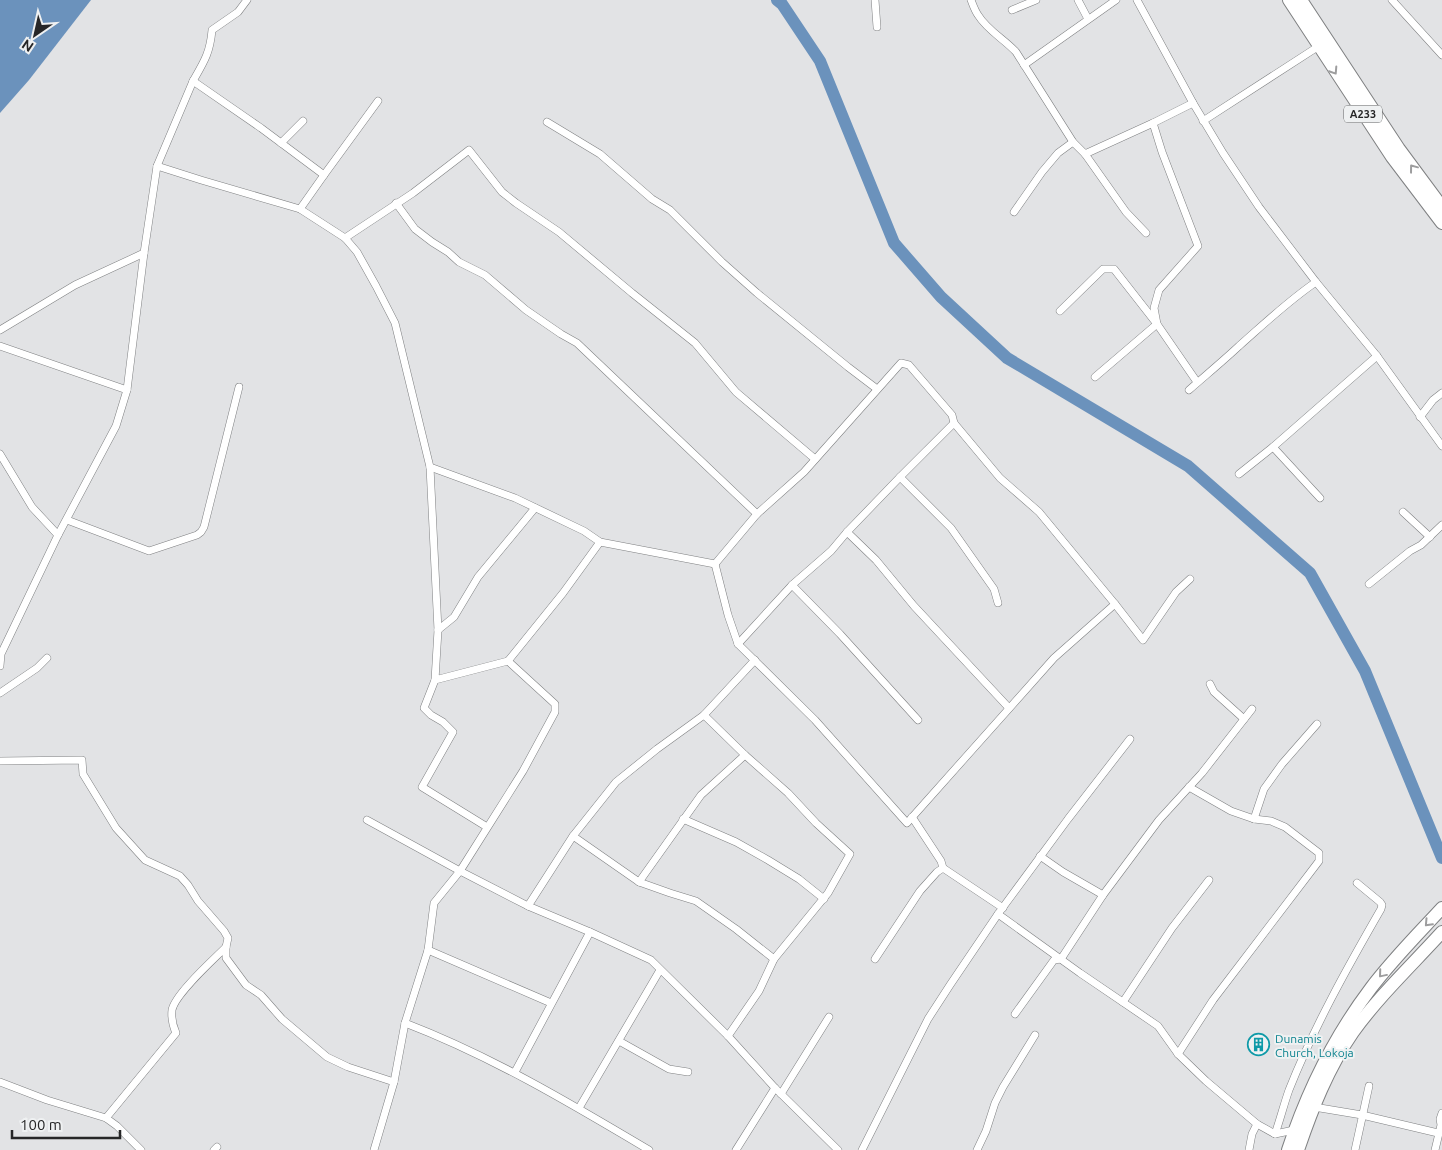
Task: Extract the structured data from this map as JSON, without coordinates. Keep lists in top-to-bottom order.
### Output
{
  "streets": {
    "highway": ["A233"]
  },
  "places": {
    "building": ["Dunamis Church, Lokoja"]
  },
  "scale_bar": "100 m",
  "north": "bottom left"
}
